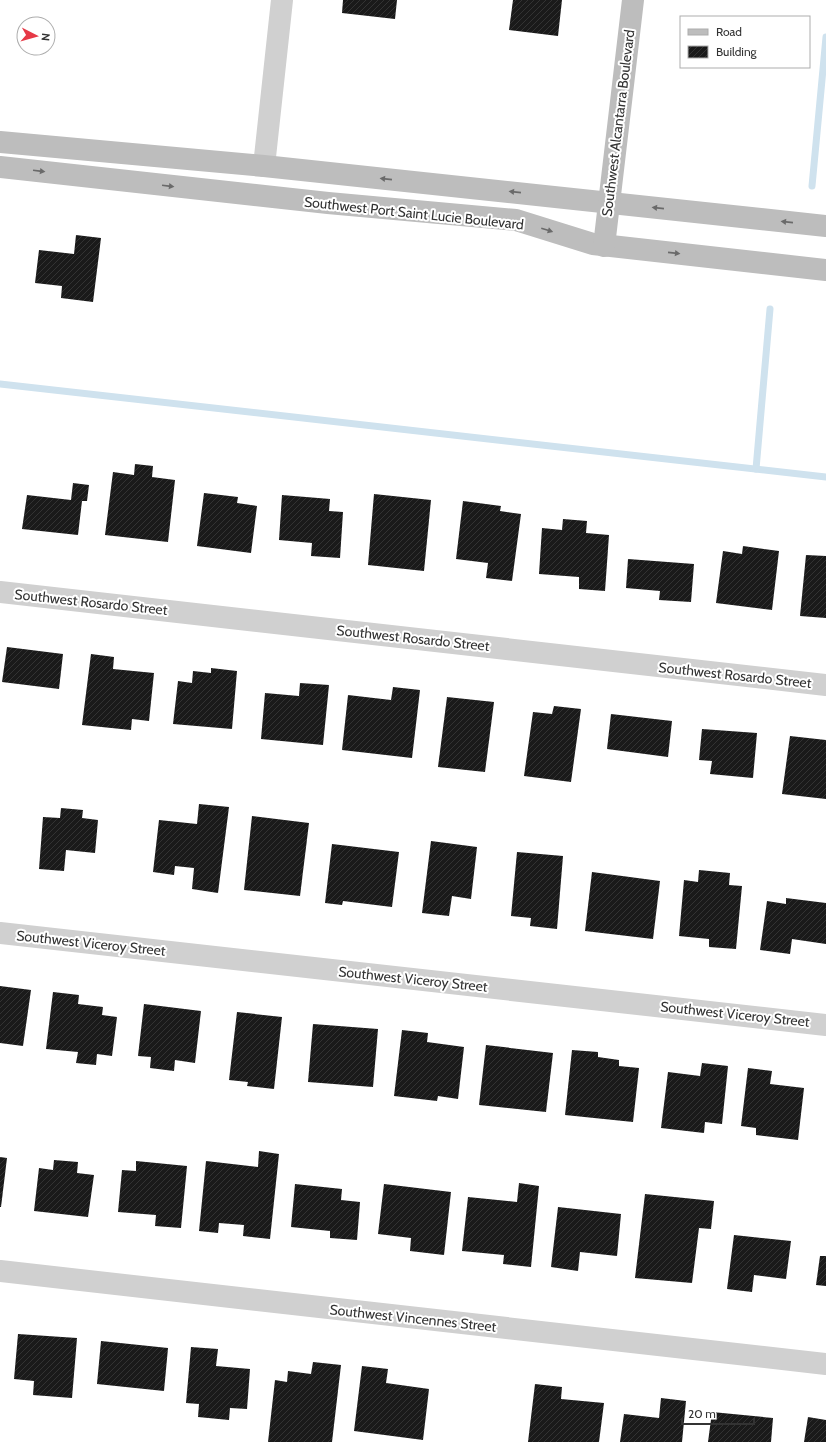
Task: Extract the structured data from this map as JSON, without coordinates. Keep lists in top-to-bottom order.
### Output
{
  "streets": {
    "main road": ["Southwest Alcantarra Boulevard", "Southwest Port Saint Lucie Boulevard"],
    "street": ["Southwest Rosardo Street", "Southwest Viceroy Street", "Southwest Vincennes Street"]
  },
  "crossings": [
    ["Southwest Alcantarra Boulevard", "Southwest Port Saint Lucie Boulevard"]
  ],
  "legend": ["Road", "Building"],
  "scale_bar": "20 m",
  "north": "right"
}
